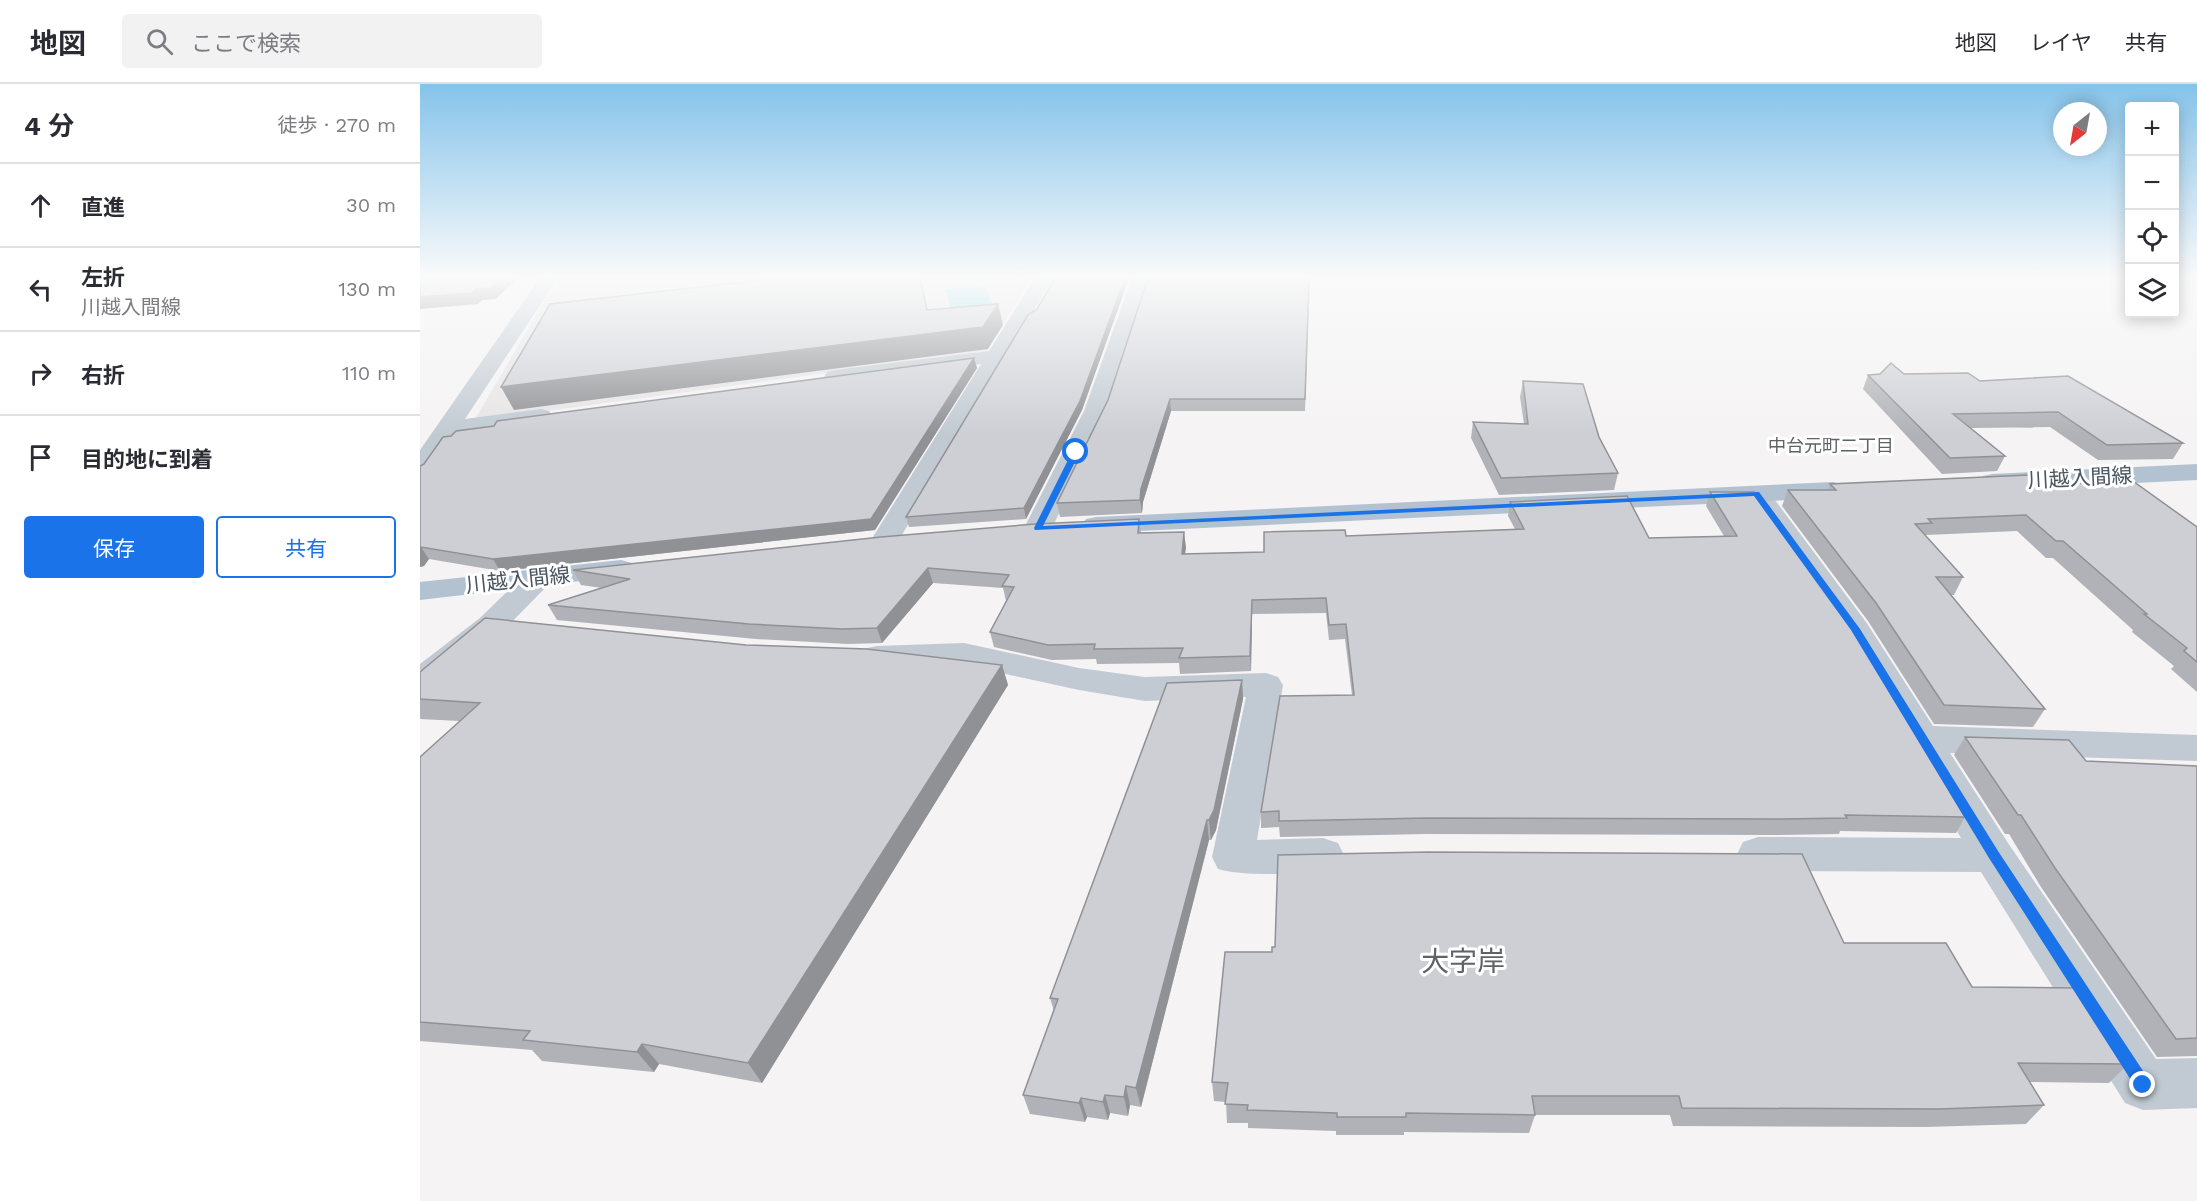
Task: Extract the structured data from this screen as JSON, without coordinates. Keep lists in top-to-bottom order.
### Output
{
  "streets": {
    "main road": ["川越入間線"]
  },
  "districts": ["中台元町二丁目", "大字岸"],
  "north": "bottom left",
  "page": {
    "header": "地図",
    "search": "ここで検索",
    "nav": ["地図", "レイヤ", "共有"],
    "heading": ["4 分", "徒歩 · 270 m"],
    "map_buttons": ["+", "−"],
    "list": [
      ["直進", "30 m"],
      ["左折", "川越入間線", "130 m"],
      ["右折", "110 m"],
      "目的地に到着"
    ],
    "buttons": ["保存", "共有"]
  }
}
